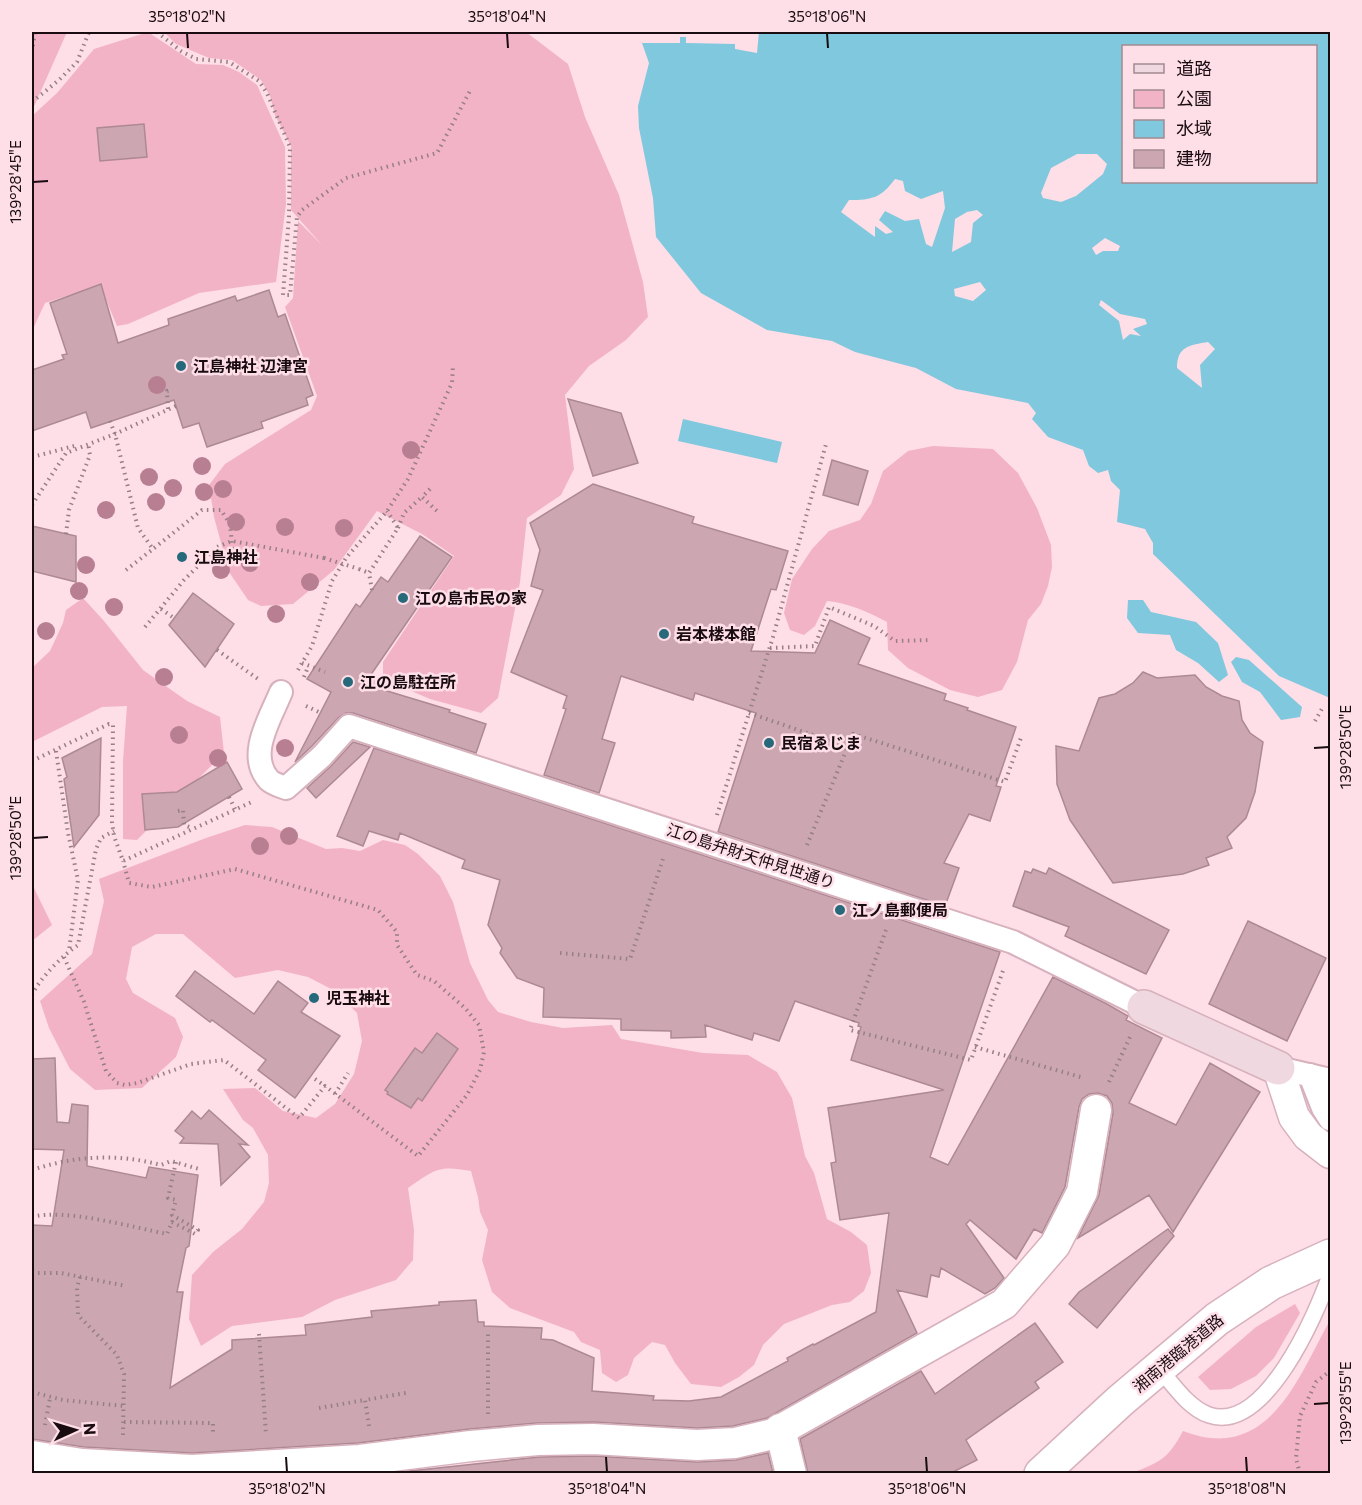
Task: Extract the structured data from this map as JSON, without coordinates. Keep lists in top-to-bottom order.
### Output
{
  "streets": {
    "street": ["江の島弁財天仲見世通り", "湘南港臨港道路"]
  },
  "places": [
    "江島神社 辺津宮",
    "江島神社",
    "江の島市民の家",
    "岩本楼本館",
    "江の島駐在所",
    "民宿ゑじま",
    "江ノ島郵便局",
    "児玉神社"
  ],
  "legend": [
    "道路",
    "公園",
    "水域",
    "建物"
  ],
  "north": "right",
  "coordinates": [
    "35°18'02\"N",
    "35°18'04\"N",
    "35°18'06\"N",
    "139°28'45\"E",
    "139°28'50\"E",
    "139°28'55\"E",
    "35°18'08\"N"
  ]
}
